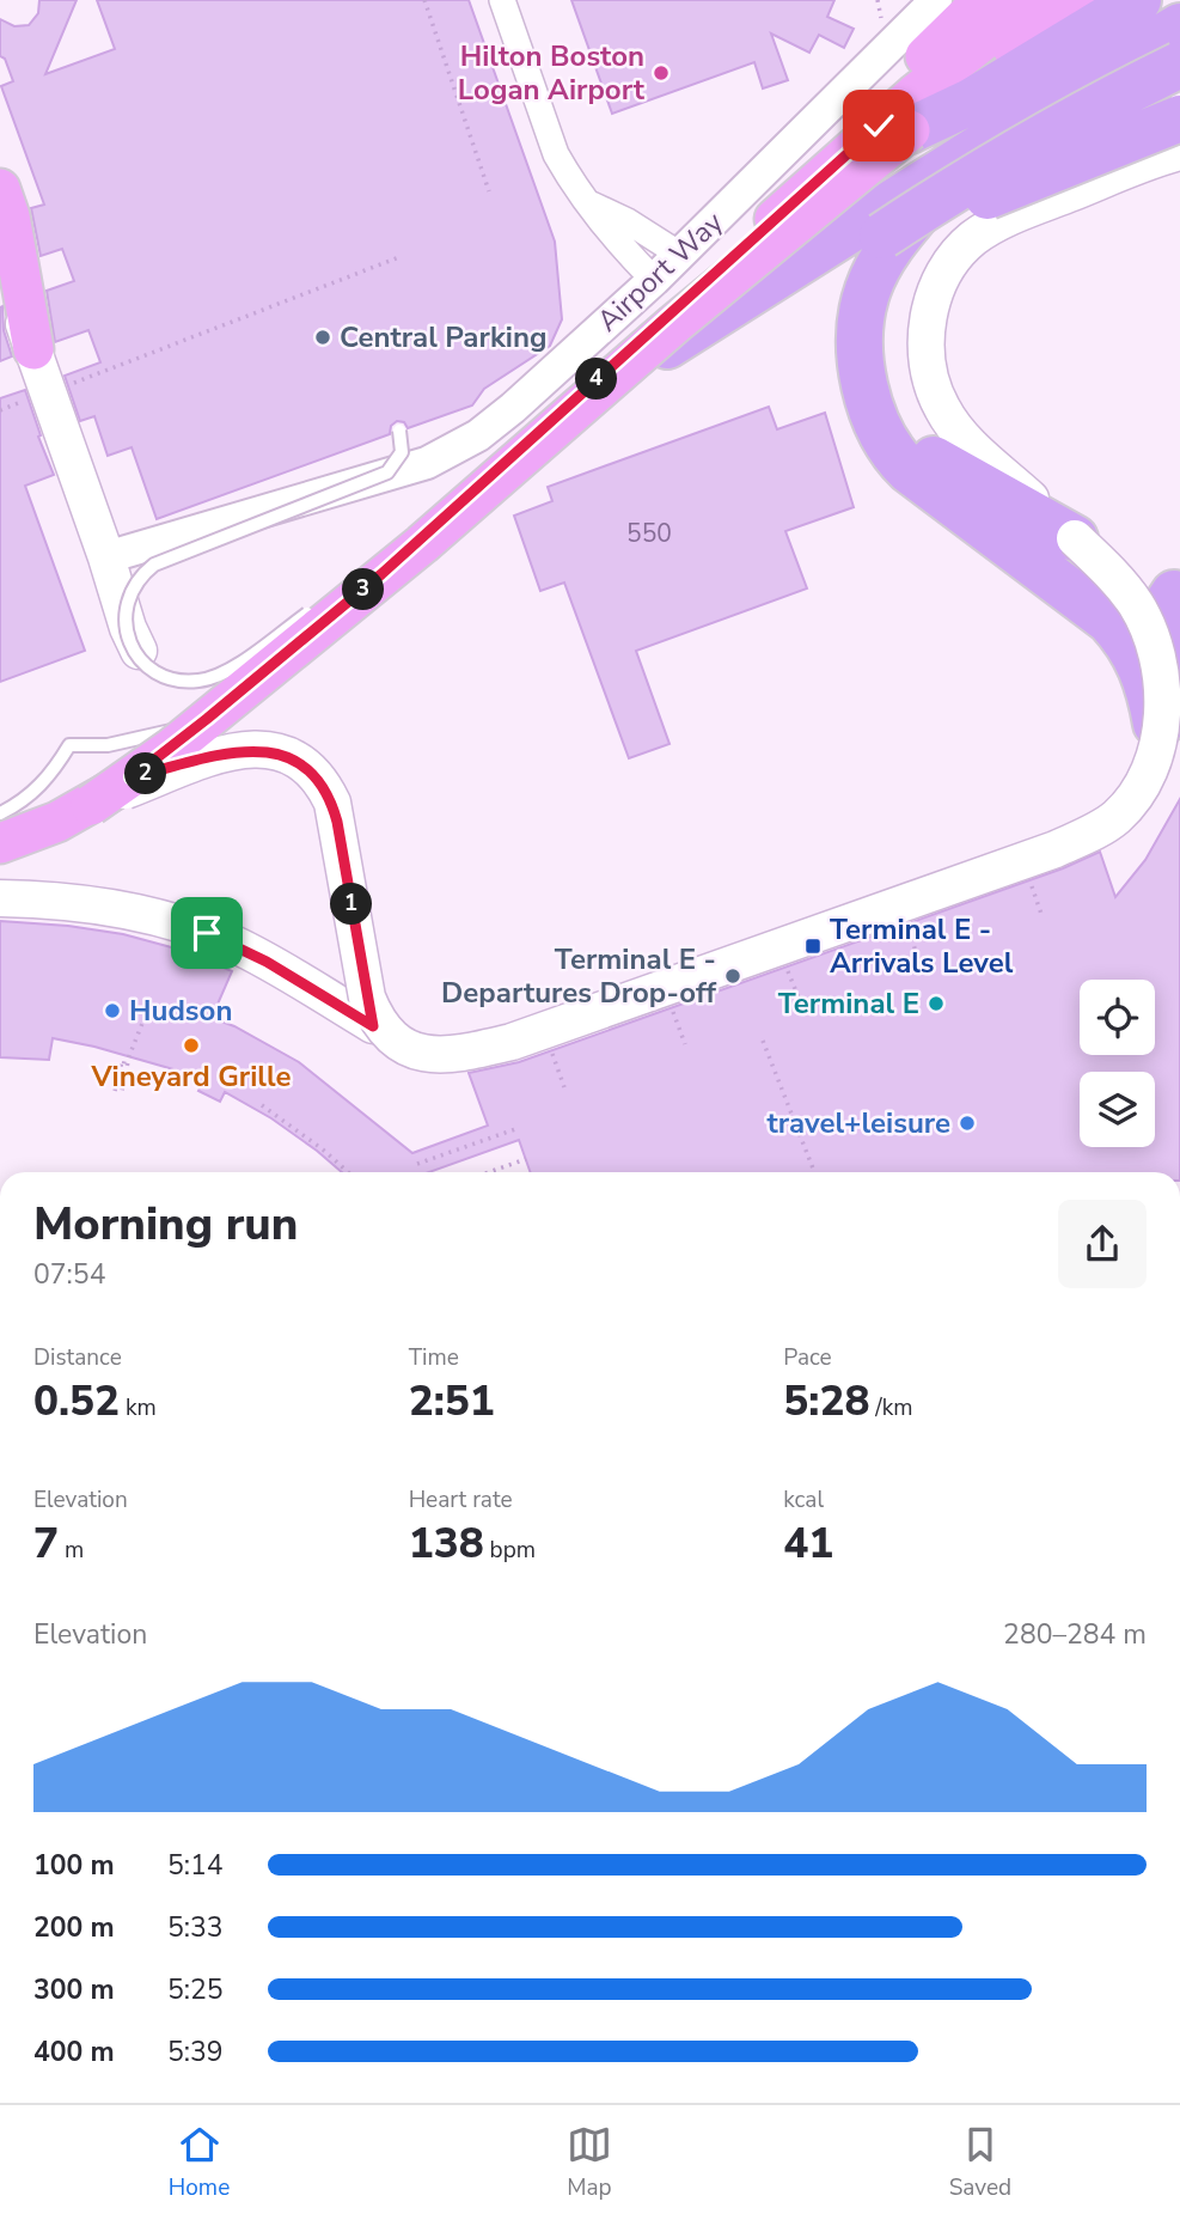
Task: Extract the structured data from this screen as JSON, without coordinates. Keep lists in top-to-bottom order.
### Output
{
  "streets": {
    "street": ["Airport Way"]
  },
  "places": {
    "other": [
      "Hilton Boston Logan Airport",
      "Central Parking",
      "Terminal E - Departures Drop-off",
      "Terminal E",
      "Hudson",
      "Vineyard Grille",
      "travel+leisure"
    ],
    "transit": ["Terminal E - Arrivals Level"]
  },
  "house_numbers": ["550"],
  "page": {
    "pins": [
      "4",
      "3",
      "2",
      "1"
    ],
    "heading": ["Morning run", "07:54"],
    "stats": [
      ["Distance", "0.52 km"],
      ["Time", "2:51"],
      ["Pace", "5:28 /km"],
      ["Elevation", "7 m"],
      ["Heart rate", "138 bpm"],
      ["kcal", "41"]
    ],
    "chart": ["Elevation", "280–284 m"],
    "list": [
      {
        "name": "100 m",
        "note": "5:14"
      },
      {
        "name": "200 m",
        "note": "5:33"
      },
      {
        "name": "300 m",
        "note": "5:25"
      },
      {
        "name": "400 m",
        "note": "5:39"
      }
    ],
    "tabs": ["Home", "Map", "Saved"]
  }
}
